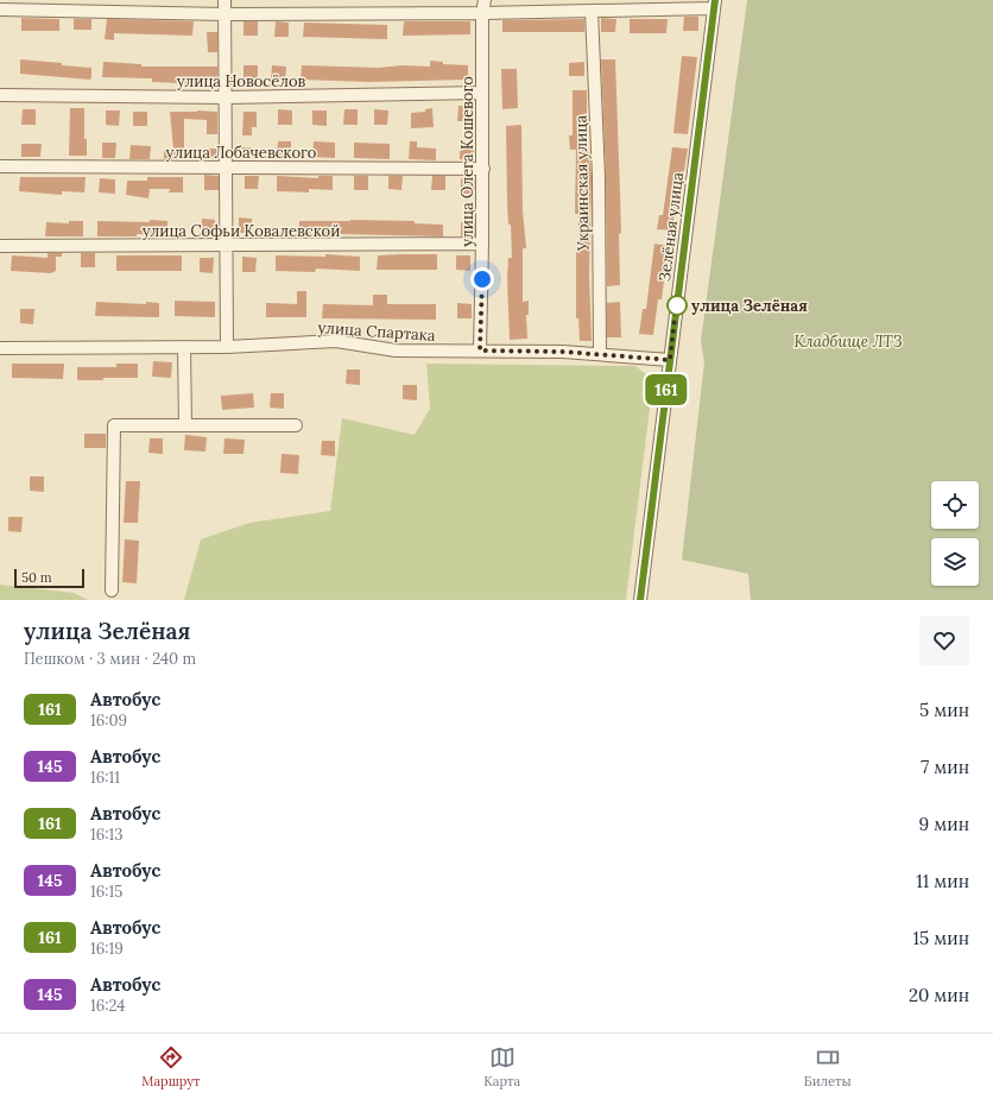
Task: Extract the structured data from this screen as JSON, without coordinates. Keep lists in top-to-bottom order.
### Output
{
  "streets": {
    "street": [
      "улица Новосёлов",
      "улица Лобачевского",
      "улица Олега Кошевого",
      "Украинская улица",
      "Зелёная улица",
      "улица Софьи Ковалевской",
      "улица Спартака"
    ]
  },
  "crossings": [
    ["улица Новосёлов", "улица Олега Кошевого"],
    ["улица Лобачевского", "улица Олега Кошевого"],
    ["улица Олега Кошевого", "улица Софьи Ковалевской"],
    ["улица Олега Кошевого", "улица Спартака"],
    ["Украинская улица", "улица Спартака"],
    ["Зелёная улица", "улица Спартака"]
  ],
  "parks": ["Кладбище ЛТЗ"],
  "places": ["улица Зелёная"],
  "lines": ["bus line 161"],
  "scale_bar": "50 m",
  "page": {
    "on_map": "161",
    "scale": "50 m",
    "heading": ["улица Зелёная", "Пешком · 3 мин · 240 m"],
    "list": [
      {
        "mark": "161",
        "name": "Автобус",
        "note": "16:09",
        "value": "5 мин"
      },
      {
        "mark": "145",
        "name": "Автобус",
        "note": "16:11",
        "value": "7 мин"
      },
      {
        "mark": "161",
        "name": "Автобус",
        "note": "16:13",
        "value": "9 мин"
      },
      {
        "mark": "145",
        "name": "Автобус",
        "note": "16:15",
        "value": "11 мин"
      },
      {
        "mark": "161",
        "name": "Автобус",
        "note": "16:19",
        "value": "15 мин"
      },
      {
        "mark": "145",
        "name": "Автобус",
        "note": "16:24",
        "value": "20 мин"
      }
    ],
    "tabs": ["Маршрут", "Карта", "Билеты"]
  }
}
